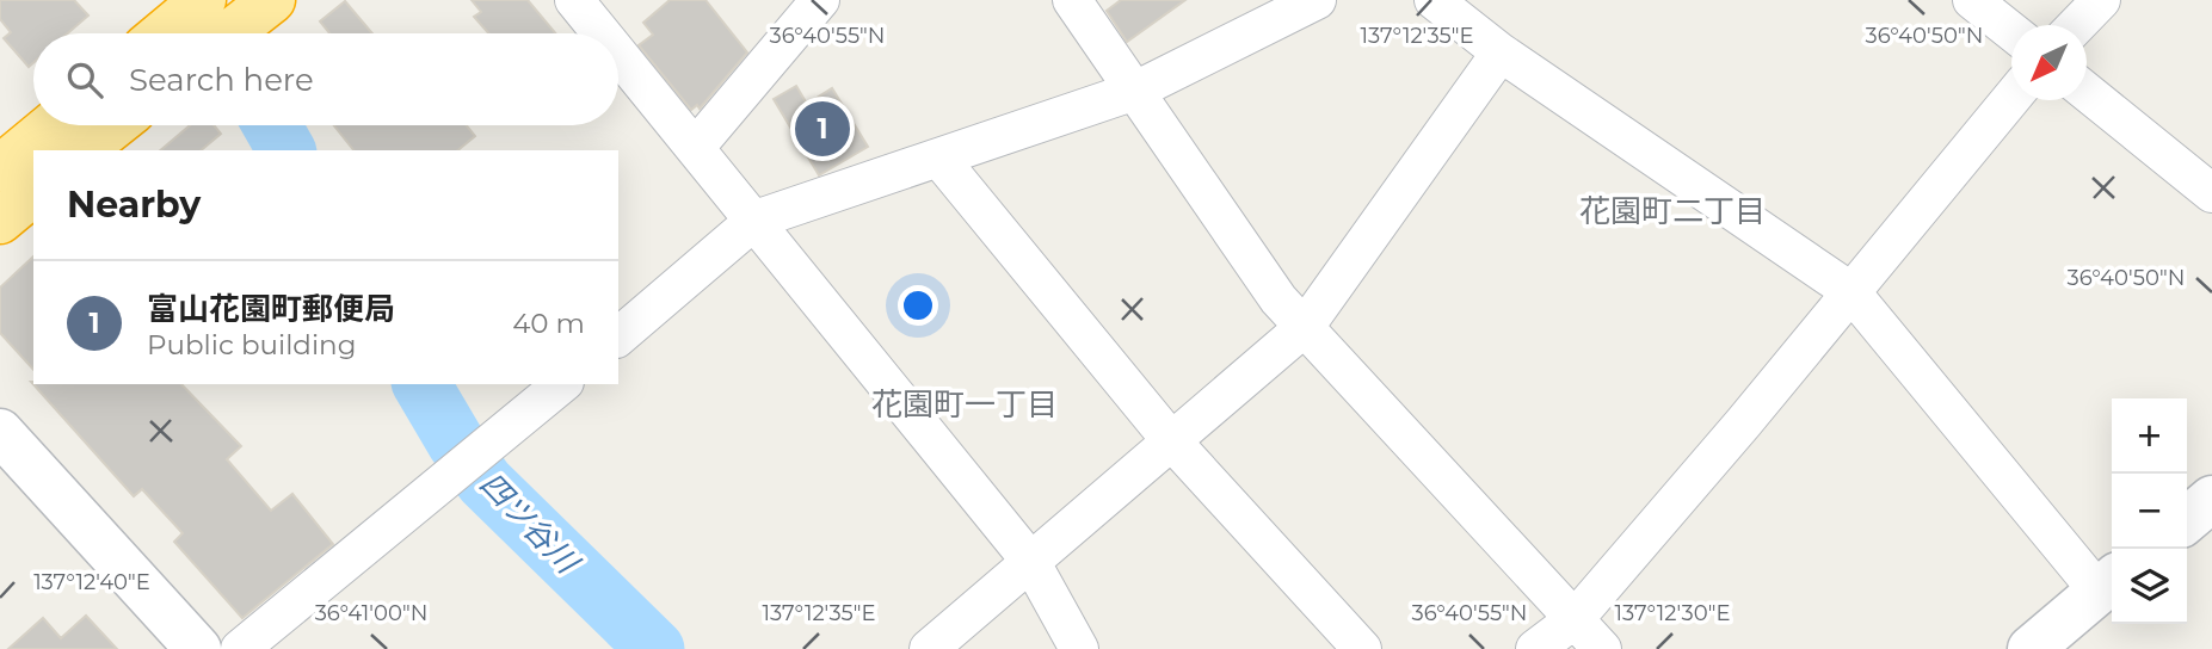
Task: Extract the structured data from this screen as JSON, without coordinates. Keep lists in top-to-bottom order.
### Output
{
  "districts": ["花園町二丁目", "花園町一丁目"],
  "water": ["四ツ谷川"],
  "north": "bottom left",
  "page": {
    "search": "Search here",
    "pins": "1",
    "heading": "Nearby",
    "list": [
      {
        "mark": "1",
        "name": "富山花園町郵便局",
        "note": "Public building",
        "value": "40 m"
      }
    ],
    "map_buttons": ["+", "−"]
  },
  "coordinates": [
    "36°40'55\"N",
    "36°40'50\"N",
    "137°12'35\"E",
    "137°12'40\"E",
    "137°12'30\"E",
    "36°41'00\"N"
  ]
}
